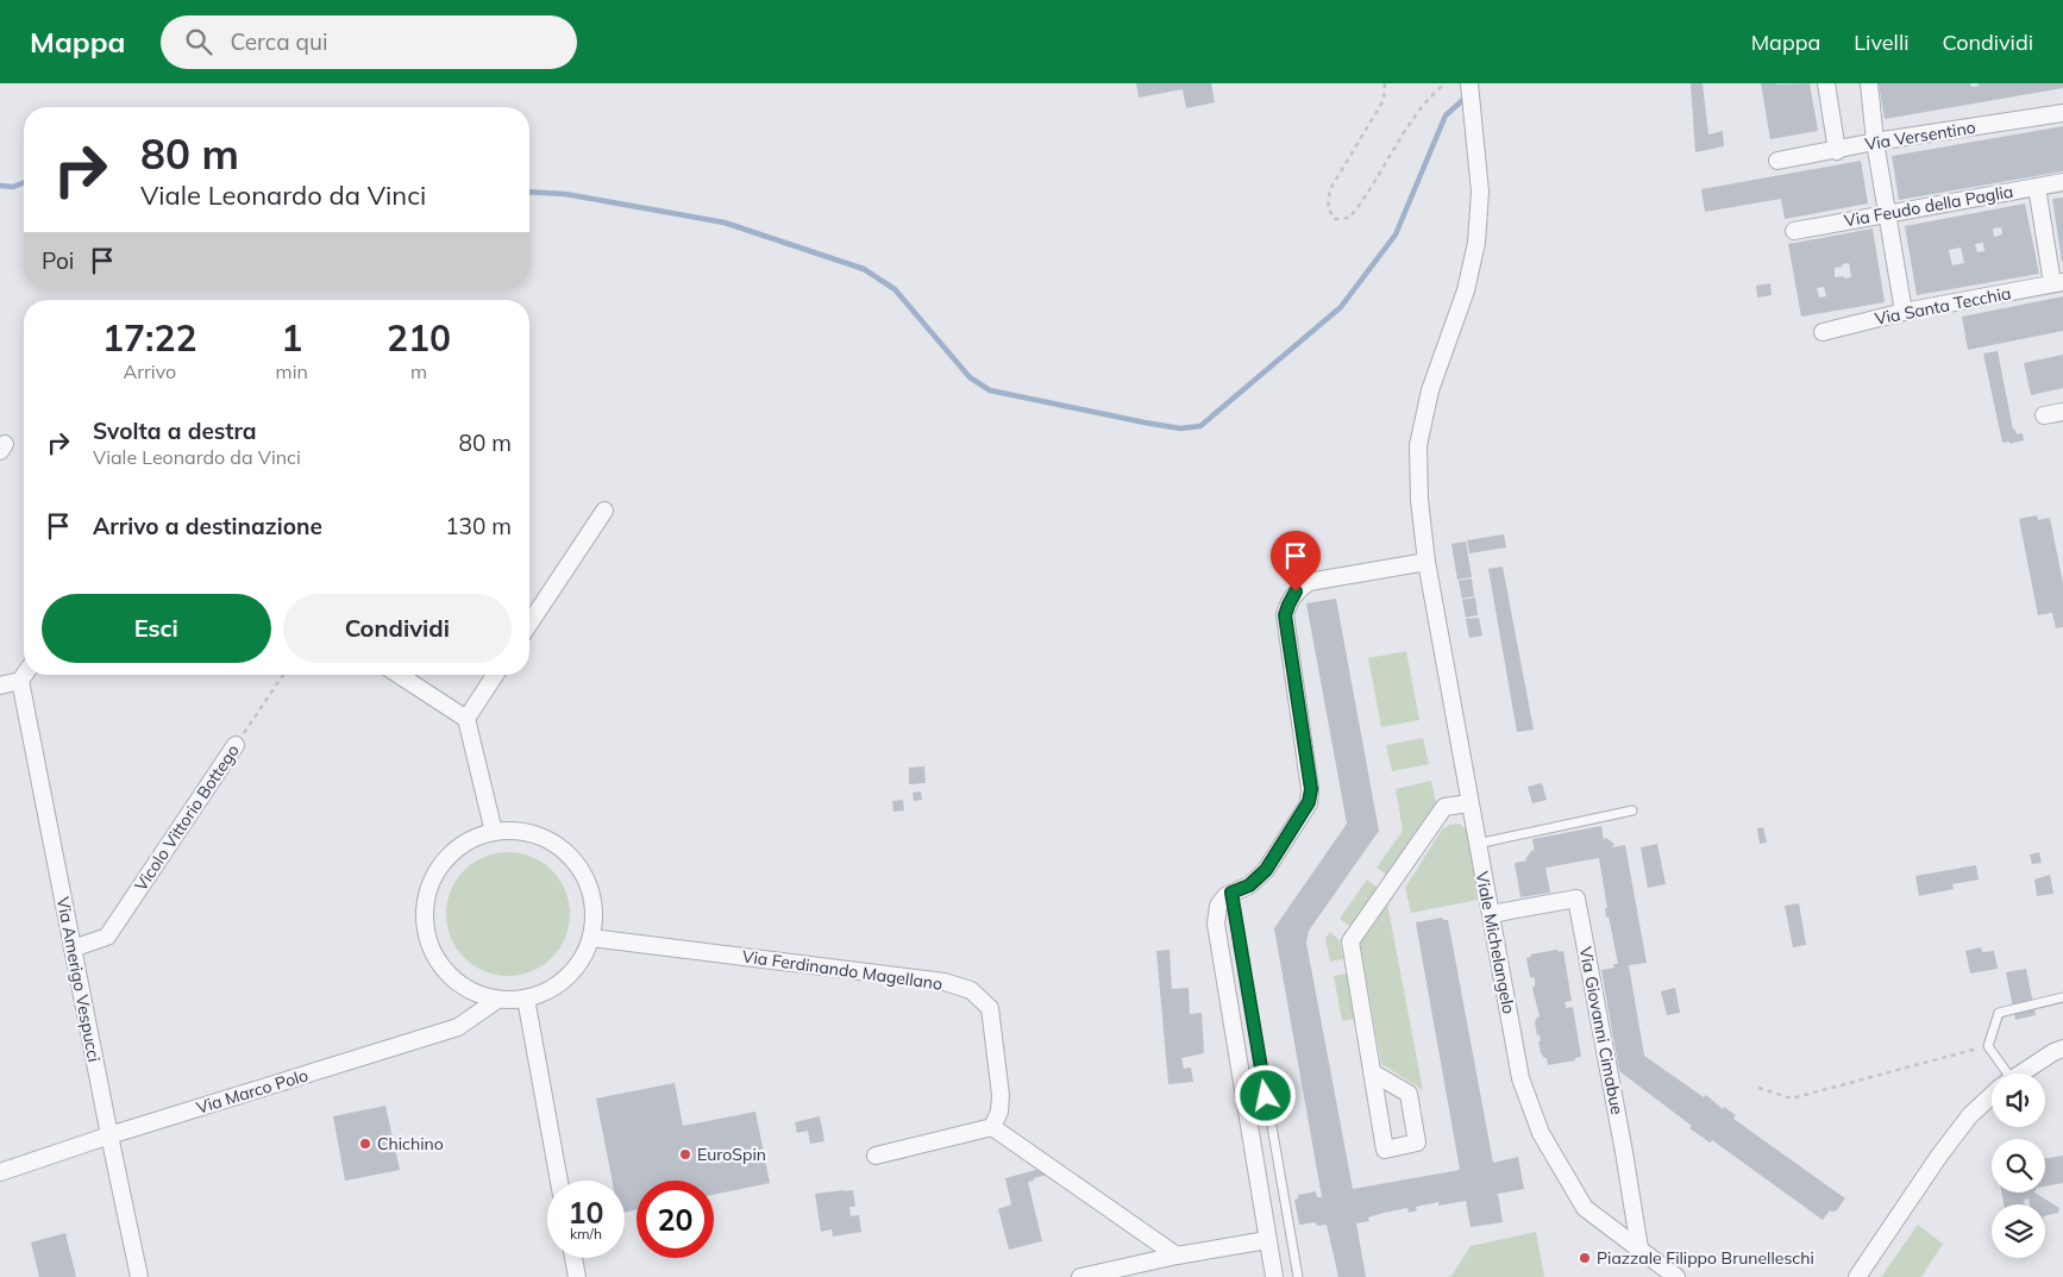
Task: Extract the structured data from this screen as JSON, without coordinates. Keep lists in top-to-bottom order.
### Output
{
  "streets": {
    "street": [
      "Via Versentino",
      "Via Feudo della Paglia",
      "Via Santa Tecchia",
      "Vicolo Vittorio Bottego",
      "Viale Michelangelo",
      "Via Ferdinando Magellano",
      "Via Amerigo Vespucci",
      "Via Giovanni Cimabue",
      "Via Marco Polo"
    ]
  },
  "crossings": [
    ["Vicolo Vittorio Bottego", "Via Amerigo Vespucci"],
    ["Viale Michelangelo", "Via Giovanni Cimabue"],
    ["Via Ferdinando Magellano", "Via Marco Polo"],
    ["Via Amerigo Vespucci", "Via Marco Polo"]
  ],
  "places": ["Chichino", "EuroSpin", "Piazzale Filippo Brunelleschi"],
  "page": {
    "header": "Mappa",
    "search": "Cerca qui",
    "nav": ["Mappa", "Livelli", "Condividi"],
    "turn": ["80 m", "Viale Leonardo da Vinci"],
    "then": "Poi",
    "eta": [
      "17:22",
      "Arrivo",
      "1",
      "min",
      "210",
      "m"
    ],
    "list": [
      {
        "name": "Svolta a destra",
        "note": "Viale Leonardo da Vinci",
        "value": "80 m"
      },
      {
        "name": "Arrivo a destinazione",
        "value": "130 m"
      }
    ],
    "buttons": ["Esci", "Condividi"],
    "speed": "10 km/h",
    "limit": "20"
  }
}
